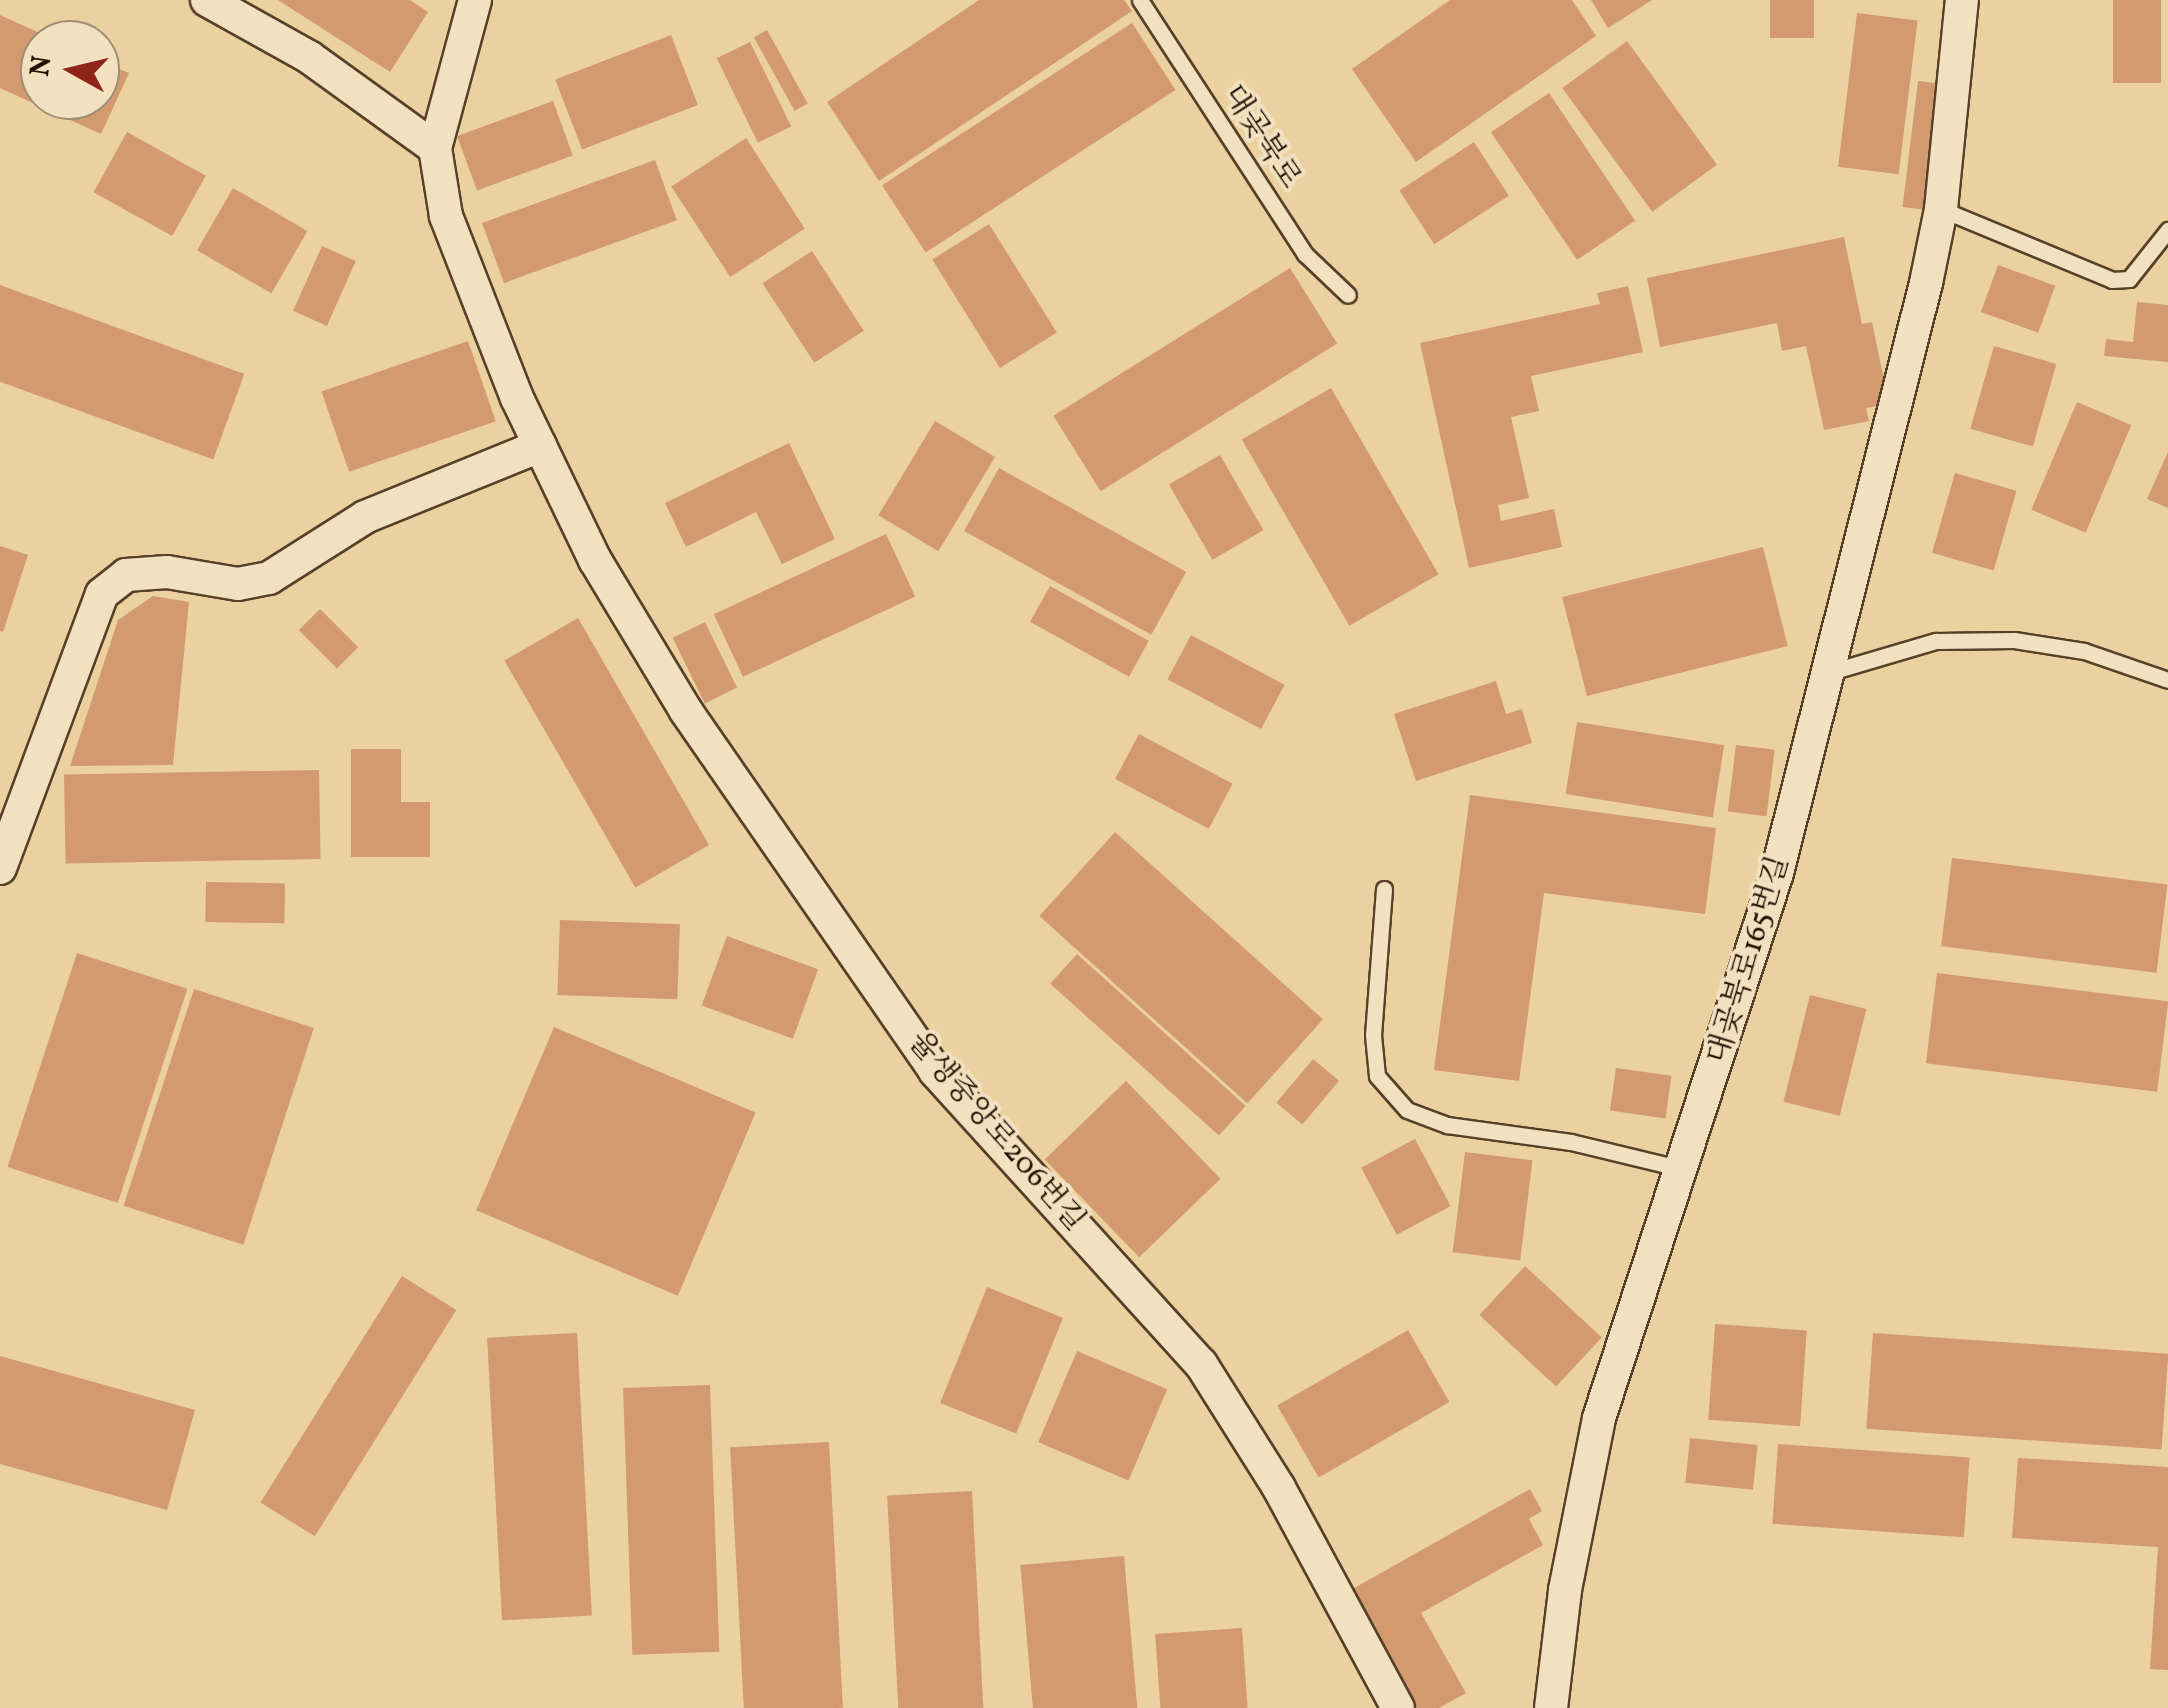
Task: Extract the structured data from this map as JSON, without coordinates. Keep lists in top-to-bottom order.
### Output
{
  "streets": {
    "street": ["대곶북로165번길", "율생중앙로206번길"],
    "lane": ["대곶북로"]
  },
  "north": "left"
}
